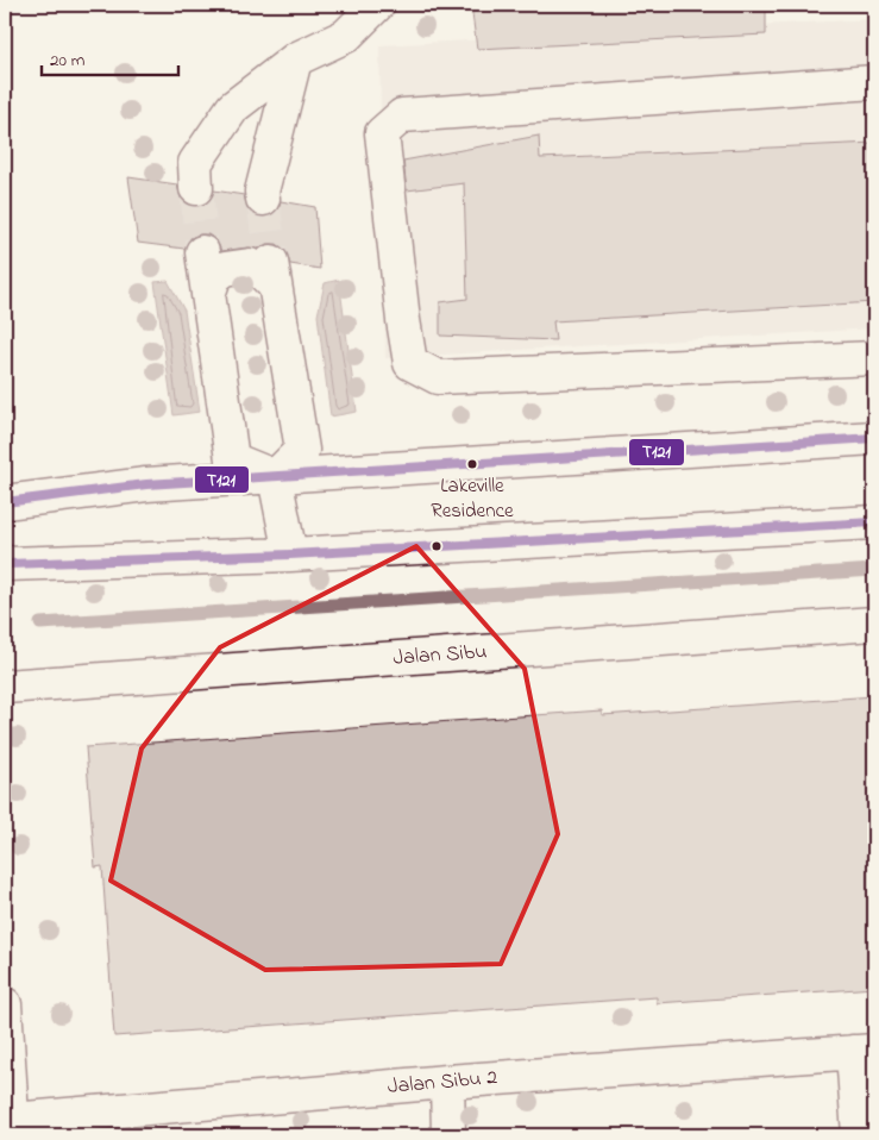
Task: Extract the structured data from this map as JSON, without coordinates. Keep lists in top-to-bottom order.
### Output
{
  "streets": {
    "street": ["Jalan Sibu", "Jalan Sibu 2"]
  },
  "places": ["Lakeville Residence"],
  "lines": ["transit line T121"],
  "scale_bar": "20 m"
}
